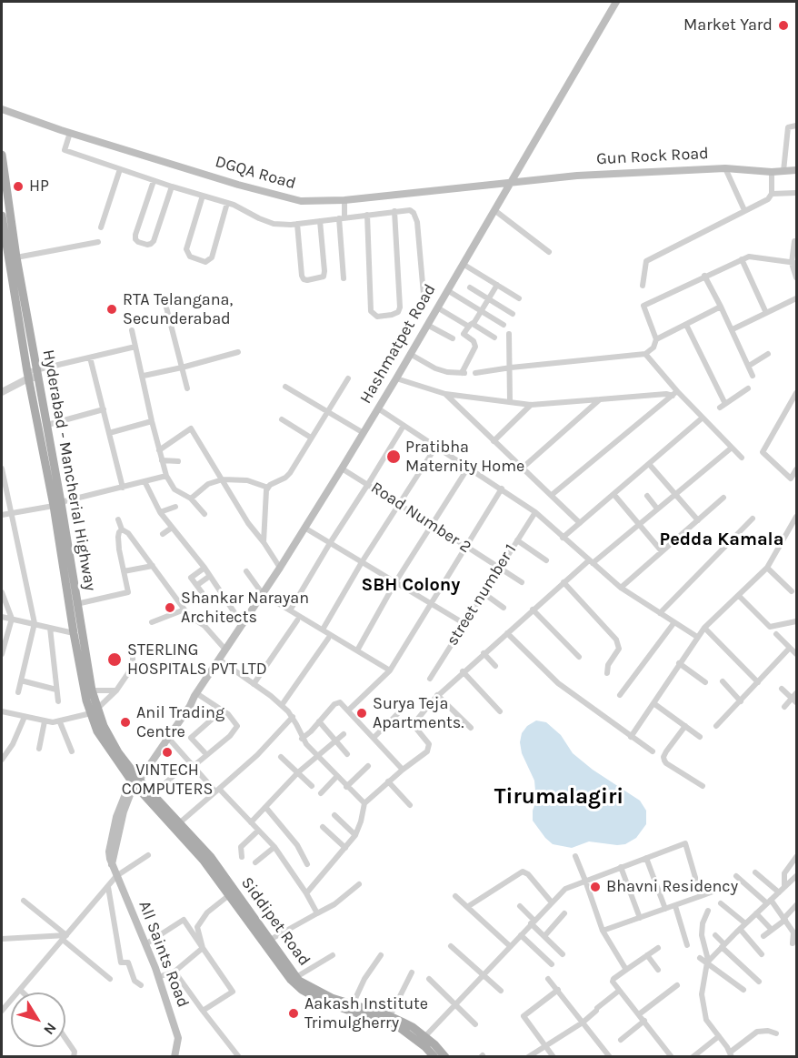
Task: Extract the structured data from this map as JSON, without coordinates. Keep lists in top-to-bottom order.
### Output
{
  "streets": {
    "main road": [
      "Gun Rock Road",
      "DGQA Road",
      "Hashmatpet Road",
      "Hyderabad - Mancherial Highway",
      "Siddipet Road",
      "All Saints Road"
    ],
    "street": ["Road Number 2", "street number 1"]
  },
  "crossings": [
    ["Gun Rock Road", "DGQA Road"],
    ["Gun Rock Road", "Hashmatpet Road"],
    ["DGQA Road", "Hashmatpet Road"],
    ["Hashmatpet Road", "Hyderabad - Mancherial Highway"],
    ["Hashmatpet Road", "Road Number 2"],
    ["Hashmatpet Road", "Siddipet Road"],
    ["Hashmatpet Road", "All Saints Road"],
    ["Hyderabad - Mancherial Highway", "Siddipet Road"],
    ["Hyderabad - Mancherial Highway", "All Saints Road"],
    ["Road Number 2", "street number 1"],
    ["Siddipet Road", "All Saints Road"]
  ],
  "districts": ["Pedda Kamala", "SBH Colony", "Tirumalagiri"],
  "places": [
    "Market Yard",
    "HP",
    "RTA Telangana, Secunderabad",
    "Pratibha Maternity Home",
    "Shankar Narayan Architects",
    "STERLING HOSPITALS PVT LTD",
    "Surya Teja Apartments.",
    "Anil Trading Centre",
    "VINTECH COMPUTERS",
    "Bhavni Residency",
    "Aakash Institute Trimulgherry"
  ],
  "north": "bottom right"
}
